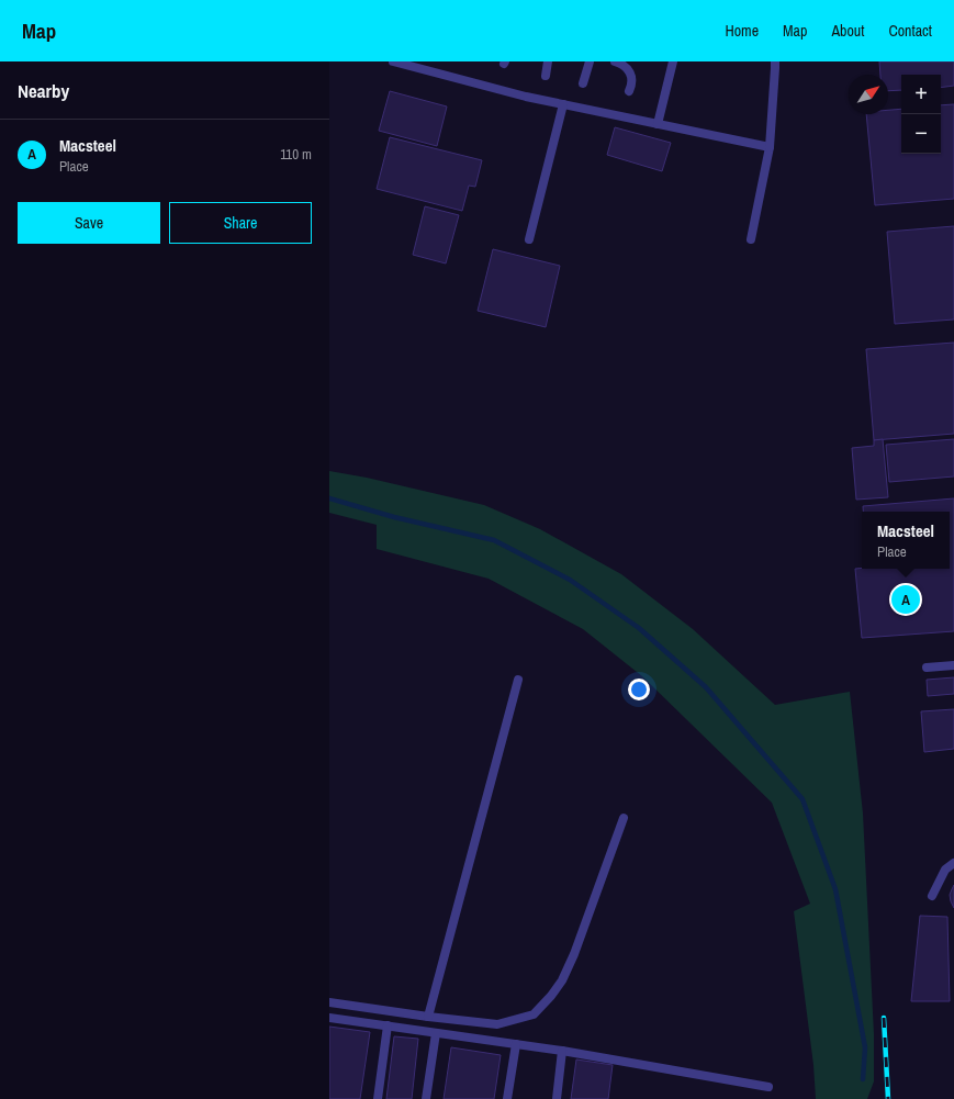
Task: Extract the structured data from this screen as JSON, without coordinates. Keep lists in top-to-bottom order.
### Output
{
  "north": "top right",
  "page": {
    "header": "Map",
    "nav": [
      "Home",
      "Map",
      "About",
      "Contact"
    ],
    "heading": "Nearby",
    "map_buttons": ["+", "−"],
    "list": [
      {
        "mark": "A",
        "name": "Macsteel",
        "note": "Place",
        "value": "110 m"
      }
    ],
    "buttons": ["Save", "Share"],
    "popup": ["Macsteel", "Place"],
    "pins": "A"
  }
}
